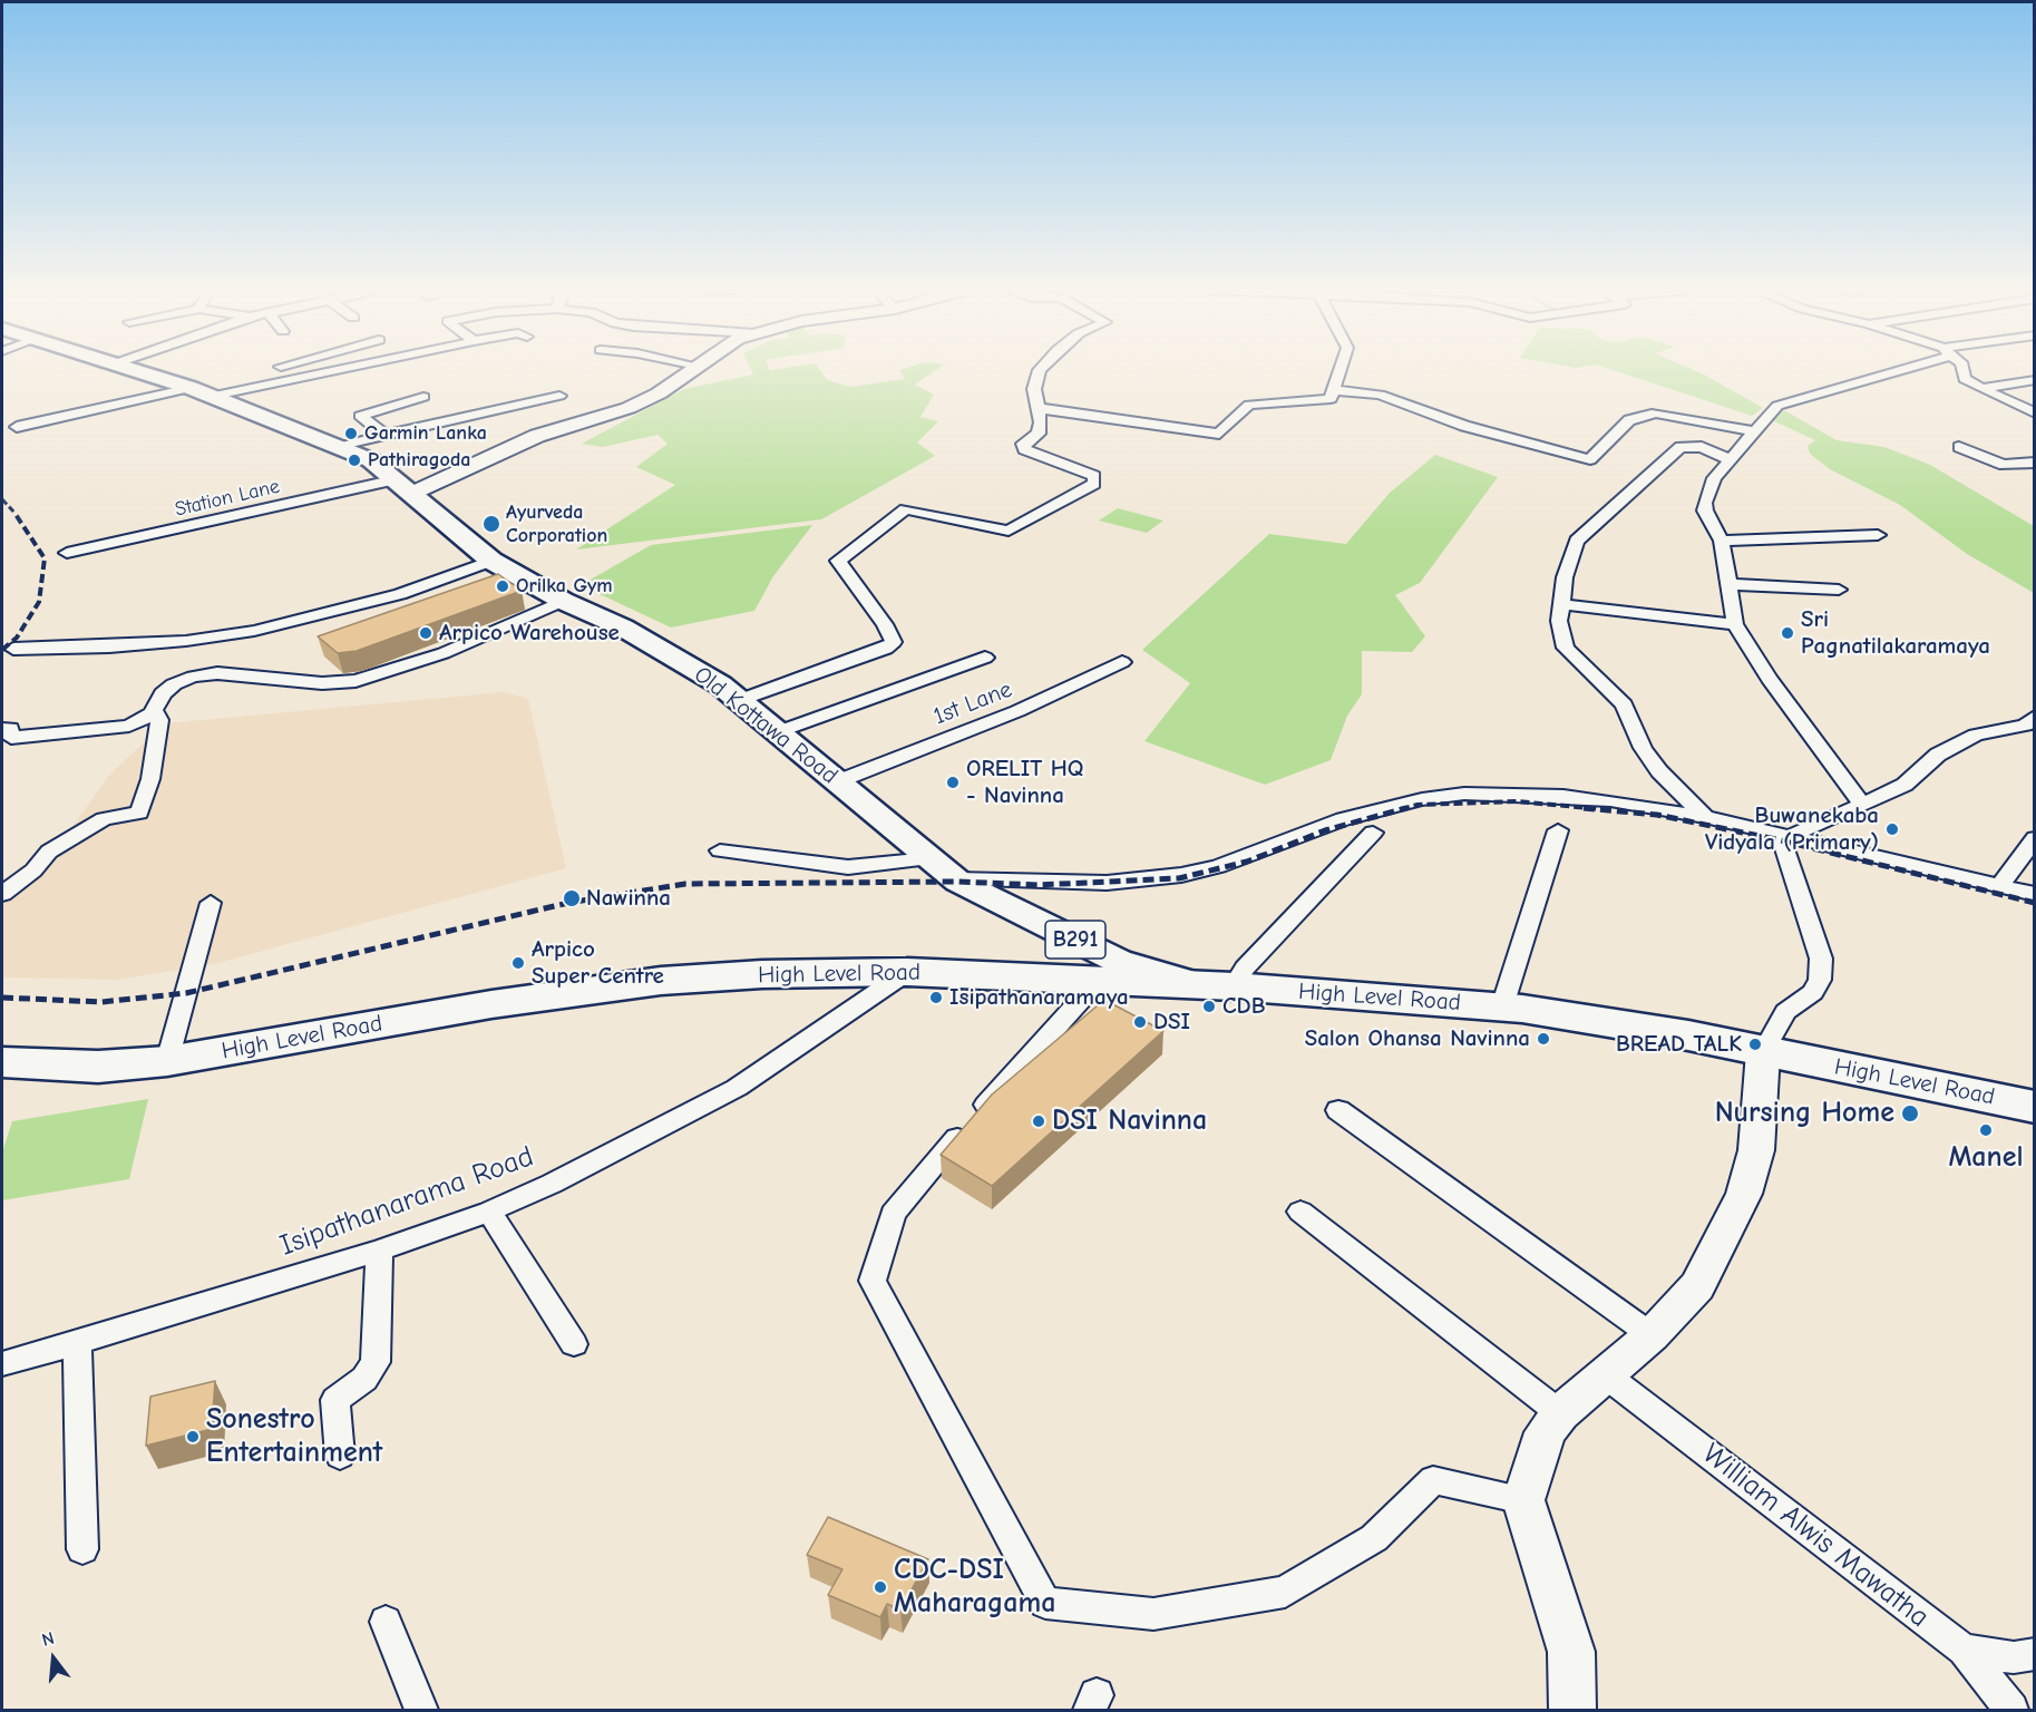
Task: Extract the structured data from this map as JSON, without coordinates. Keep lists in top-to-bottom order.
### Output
{
  "streets": {
    "highway": ["High Level Road"],
    "main road": ["Old Kottawa Road", "B291"],
    "street": [
      "Station Lane",
      "1st Lane",
      "Isipathanarama Road",
      "William Alwis Mawatha"
    ]
  },
  "crossings": [
    ["Station Lane", "Old Kottawa Road"],
    ["1st Lane", "Old Kottawa Road"],
    ["Old Kottawa Road", "High Level Road"],
    ["High Level Road", "Isipathanarama Road"]
  ],
  "places": [
    "Garmin Lanka",
    "Pathiragoda",
    "Ayurveda Corporation",
    "Orilka Gym",
    "Arpico Warehouse",
    "Sri Pagnatilakaramaya",
    "ORELIT HQ - Navinna",
    "Buwanekaba Vidyala (Primary)",
    "Nawinna",
    "Arpico Super Centre",
    "Isipathanaramaya",
    "CDB",
    "DSI",
    "Salon Ohansa Navinna",
    "BREAD TALK",
    "Nursing Home",
    "DSI Navinna",
    "Manel",
    "Sonestro Entertainment",
    "CDC-DSI Maharagama"
  ],
  "north": "top"
}
